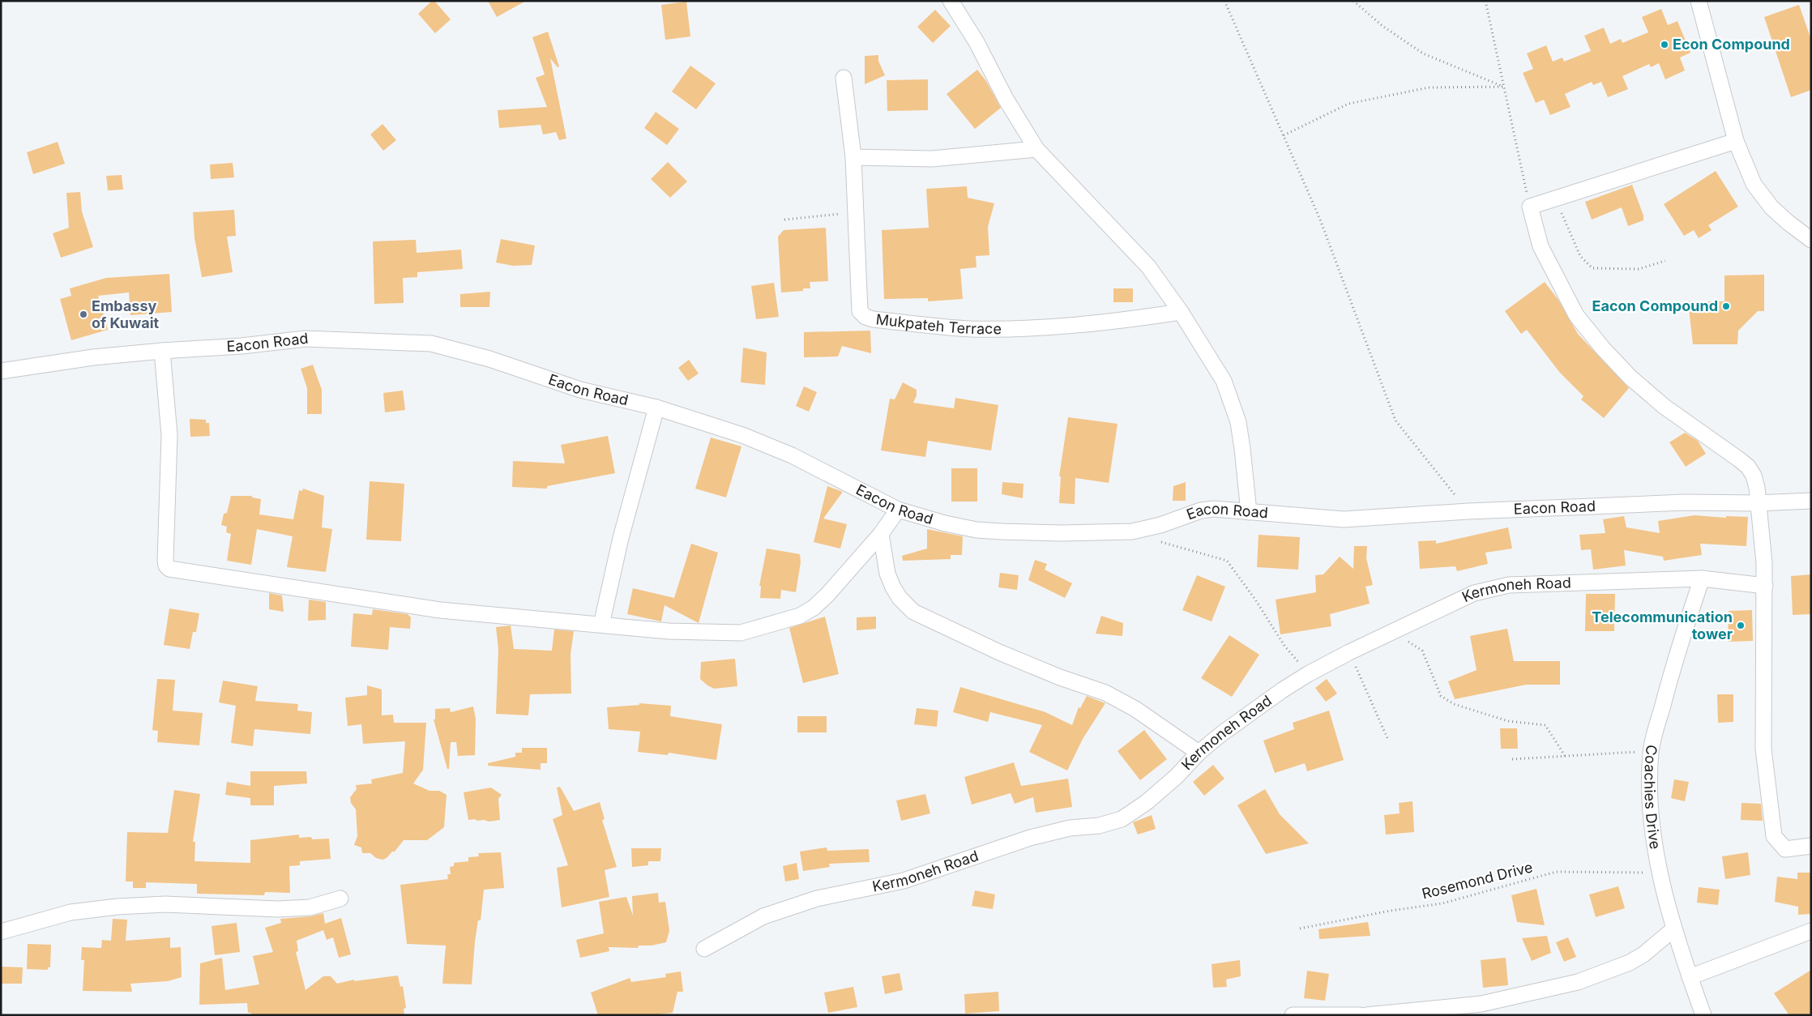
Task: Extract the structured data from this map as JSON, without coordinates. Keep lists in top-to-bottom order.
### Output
{
  "streets": {
    "street": [
      "Mukpateh Terrace",
      "Eacon Road",
      "Kermoneh Road",
      "Coachies Drive"
    ],
    "path": ["Rosemond Drive"]
  },
  "crossings": [
    ["Kermoneh Road", "Coachies Drive"],
    ["Coachies Drive", "Rosemond Drive"]
  ],
  "places": [
    "Econ Compound",
    "Eacon Compound",
    "Embassy of Kuwait",
    "Telecommunication tower"
  ]
}
